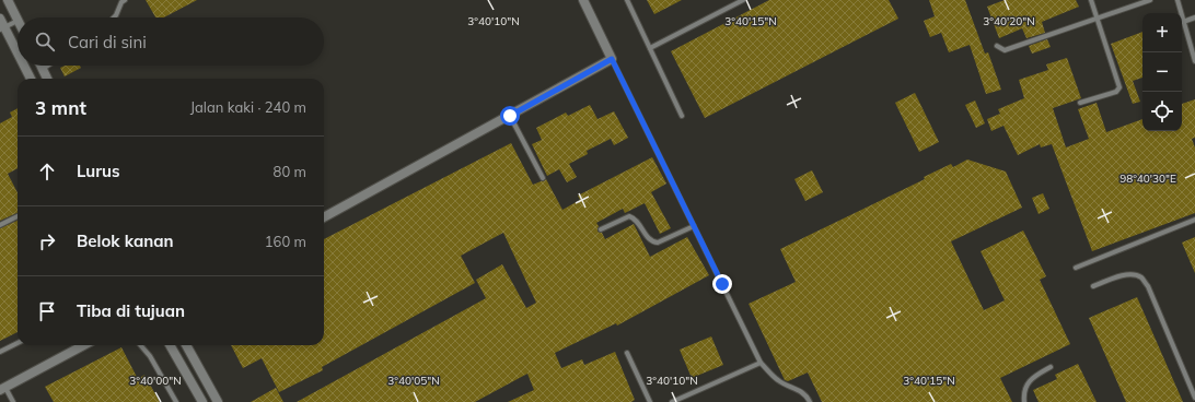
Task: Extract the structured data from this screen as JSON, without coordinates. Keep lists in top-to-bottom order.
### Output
{
  "page": {
    "map_buttons": ["+", "−"],
    "search": "Cari di sini",
    "heading": ["3 mnt", "Jalan kaki · 240 m"],
    "list": [
      ["Lurus", "80 m"],
      ["Belok kanan", "160 m"],
      "Tiba di tujuan"
    ]
  },
  "coordinates": [
    "3°40'10\"N",
    "3°40'15\"N",
    "3°40'20\"N",
    "98°40'30\"E",
    "3°40'00\"N",
    "3°40'05\"N"
  ]
}
